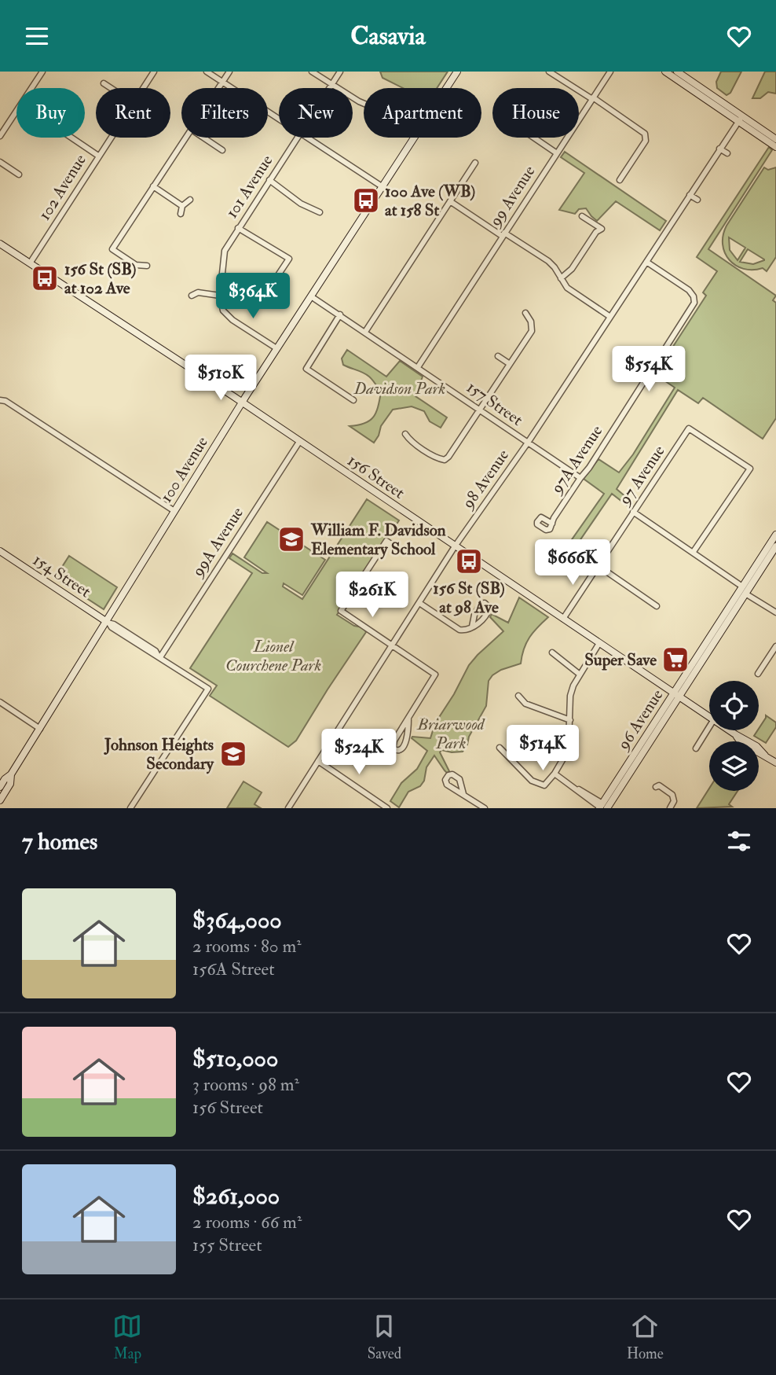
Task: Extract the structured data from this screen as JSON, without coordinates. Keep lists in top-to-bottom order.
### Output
{
  "streets": {
    "main road": [
      "100 Avenue",
      "156 Street",
      "154 Street",
      "96 Avenue"
    ],
    "street": [
      "101 Avenue",
      "102 Avenue",
      "99 Avenue",
      "157 Street",
      "97A Avenue",
      "97 Avenue",
      "98 Avenue",
      "99A Avenue"
    ]
  },
  "crossings": [
    ["102 Avenue", "156 Street"],
    ["99 Avenue", "157 Street"],
    ["157 Street", "97A Avenue"],
    ["157 Street", "100 Avenue"],
    ["157 Street", "98 Avenue"],
    ["97A Avenue", "98 Avenue"],
    ["100 Avenue", "156 Street"],
    ["100 Avenue", "154 Street"],
    ["97 Avenue", "156 Street"],
    ["156 Street", "98 Avenue"],
    ["156 Street", "99A Avenue"],
    ["156 Street", "96 Avenue"],
    ["99A Avenue", "154 Street"]
  ],
  "parks": ["Davidson Park", "Lionel Courchene Park", "Briarwood Park"],
  "places": {
    "bus stop": ["100 Ave (WB) at 158 St", "156 St (SB) at 102 Ave", "156 St (SB) at 98 Ave"],
    "school or university": ["William F. Davidson Elementary School", "Johnson Heights Secondary"],
    "supermarket": ["Super Save"]
  },
  "page": {
    "header": "Casavia",
    "chip": [
      "Buy",
      "Rent",
      "Filters",
      "New",
      "Apartment",
      "House"
    ],
    "price": [
      "$364K",
      "$554K",
      "$510K",
      "$666K",
      "$261K",
      "$514K",
      "$524K"
    ],
    "heading": "7 homes",
    "list": [
      {
        "name": "$364,000",
        "note": "2 rooms · 80 m² · 156A Street"
      },
      {
        "name": "$510,000",
        "note": "3 rooms · 98 m² · 156 Street"
      },
      {
        "name": "$261,000",
        "note": "2 rooms · 66 m² · 155 Street"
      }
    ],
    "tabs": ["Map", "Saved", "Home"]
  }
}
